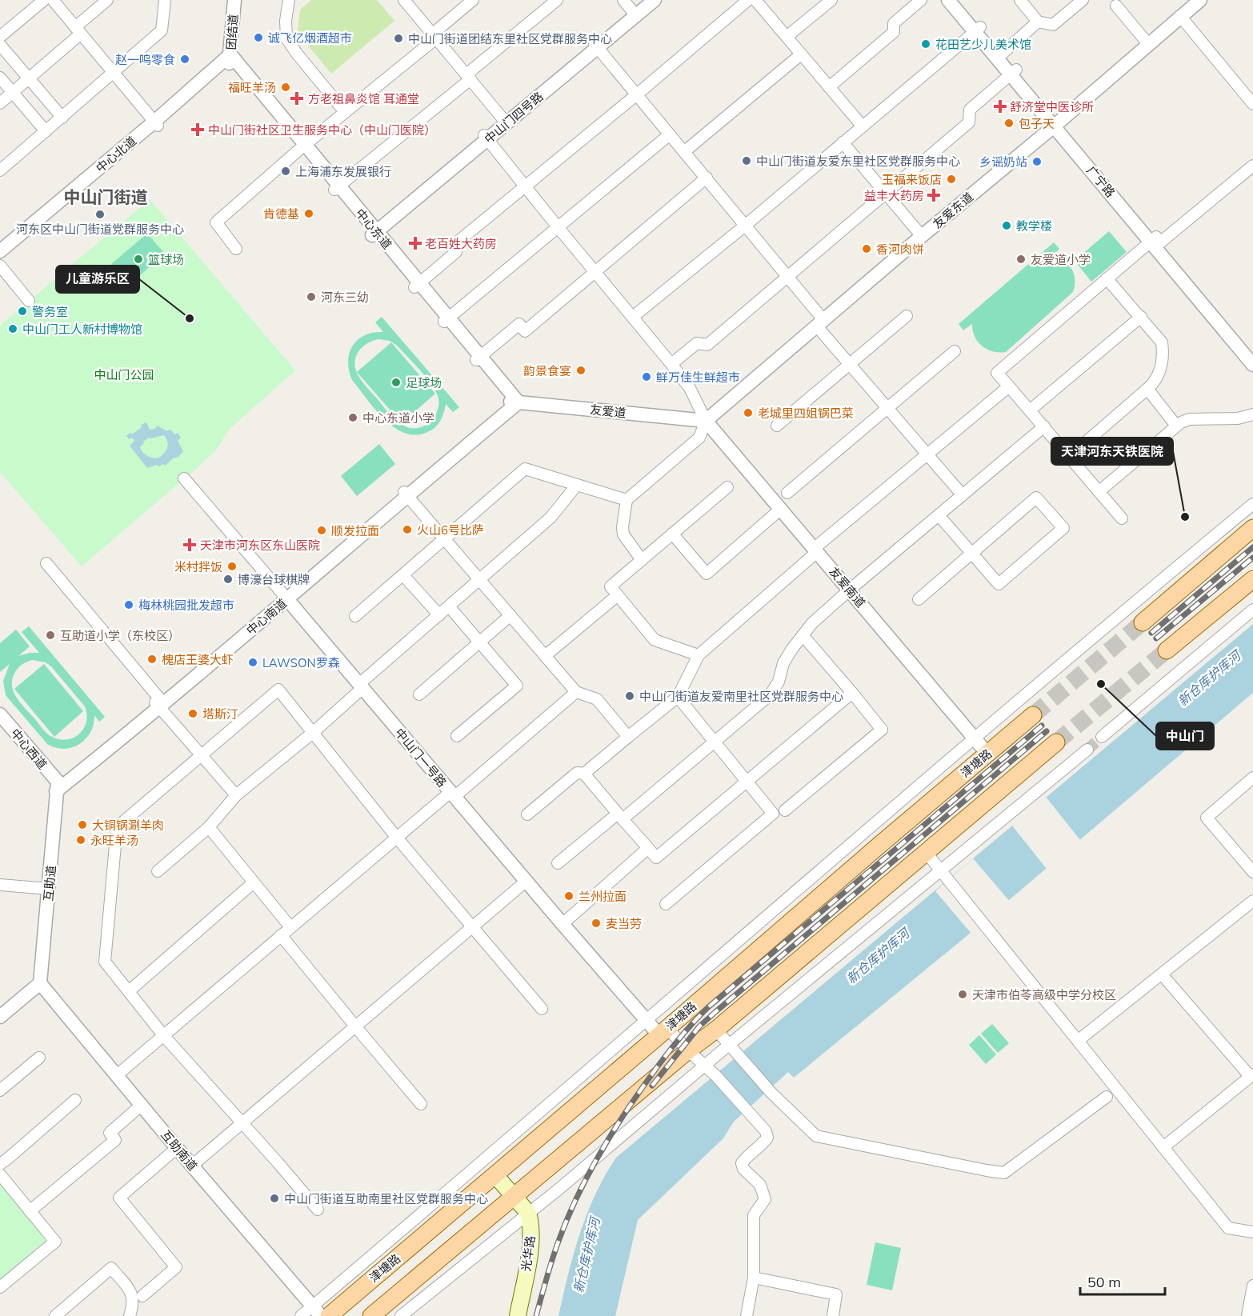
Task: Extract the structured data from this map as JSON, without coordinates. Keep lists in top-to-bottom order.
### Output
{
  "streets": {
    "main road": ["津塘路", "光华路"],
    "street": [
      "团结道",
      "中山门四号路",
      "中心北道",
      "广宁路",
      "友爱东道",
      "中心东道",
      "友爱道",
      "友爱南道",
      "中心南道",
      "中心西道",
      "中山门一号路",
      "互助道",
      "互助南道"
    ]
  },
  "crossings": [
    ["团结道", "中心北道"],
    ["团结道", "中心东道"],
    ["中山门四号路", "中心东道"],
    ["中心北道", "中心东道"],
    ["广宁路", "友爱东道"],
    ["友爱东道", "友爱道"],
    ["友爱东道", "友爱南道"],
    ["中心东道", "友爱道"],
    ["中心东道", "中心南道"],
    ["友爱道", "友爱南道"],
    ["友爱道", "中心南道"],
    ["友爱南道", "津塘路"],
    ["中心南道", "中心西道"],
    ["中心南道", "中山门一号路"],
    ["中心南道", "互助道"],
    ["中心西道", "互助道"],
    ["中山门一号路", "津塘路"],
    ["互助道", "互助南道"]
  ],
  "districts": ["中山门街道"],
  "water": ["新仓库护库河"],
  "parks": ["中山门公园"],
  "places": {
    "other": [
      "诚飞亿烟酒超市",
      "中山门街道团结东里社区党群服务中心",
      "花田艺少儿美术馆",
      "赵一鸣零食",
      "福旺羊汤",
      "包子天",
      "中山门街道友爱东里社区党群服务中心",
      "乡谣奶站",
      "上海浦东发展银行",
      "玉福来饭店",
      "肯德基",
      "河东区中山门街道党群服务中心",
      "教学楼",
      "香河肉饼",
      "篮球场",
      "友爱道小学",
      "河东三幼",
      "警务室",
      "儿童游乐区",
      "中山门工人新村博物馆",
      "韵景食宴",
      "鲜万佳生鲜超市",
      "足球场",
      "老城里四姐锅巴菜",
      "中心东道小学",
      "天津河东天铁医院",
      "火山6号比萨",
      "顺发拉面",
      "米村拌饭",
      "博濠台球棋牌",
      "梅林桃园批发超市",
      "互助道小学（东校区）",
      "槐店王婆大虾",
      "LAWSON罗森",
      "中山门",
      "中山门街道友爱南里社区党群服务中心",
      "塔斯汀",
      "大铜锅涮羊肉",
      "永旺羊汤",
      "兰州拉面",
      "麦当劳",
      "天津市伯苓高级中学分校区",
      "中山门街道互助南里社区党群服务中心"
    ],
    "health": [
      "方老祖鼻炎馆 耳通堂",
      "舒济堂中医诊所",
      "中山门街社区卫生服务中心（中山门医院）",
      "益丰大药房",
      "老百姓大药房",
      "天津市河东区东山医院"
    ]
  },
  "scale_bar": "50 m"
}
